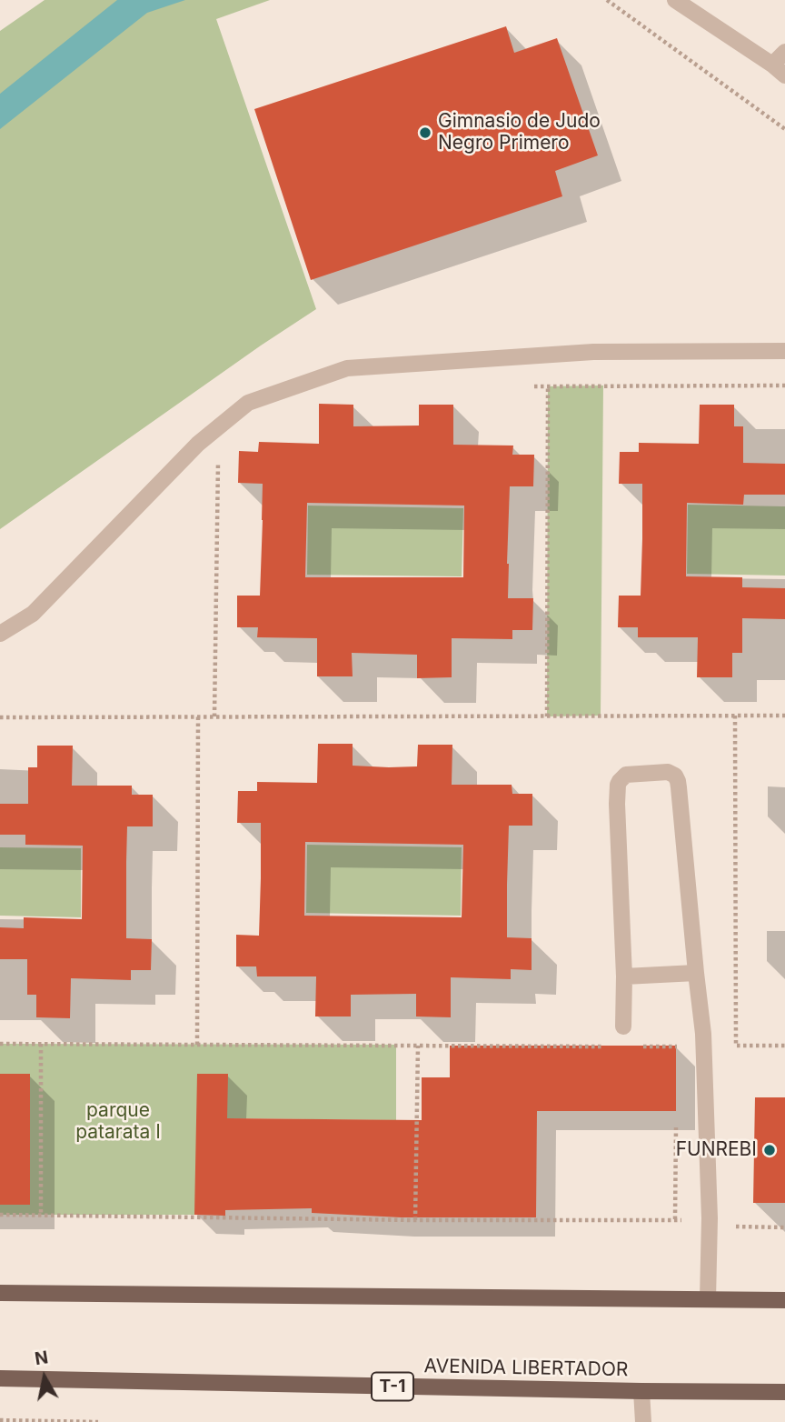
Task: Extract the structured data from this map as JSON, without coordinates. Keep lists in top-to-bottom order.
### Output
{
  "streets": {
    "main road": ["AVENIDA LIBERTADOR", "T-1"]
  },
  "parks": ["parque patarata I"],
  "places": ["Gimnasio de Judo Negro Primero", "FUNREBI"],
  "north": "top"
}
